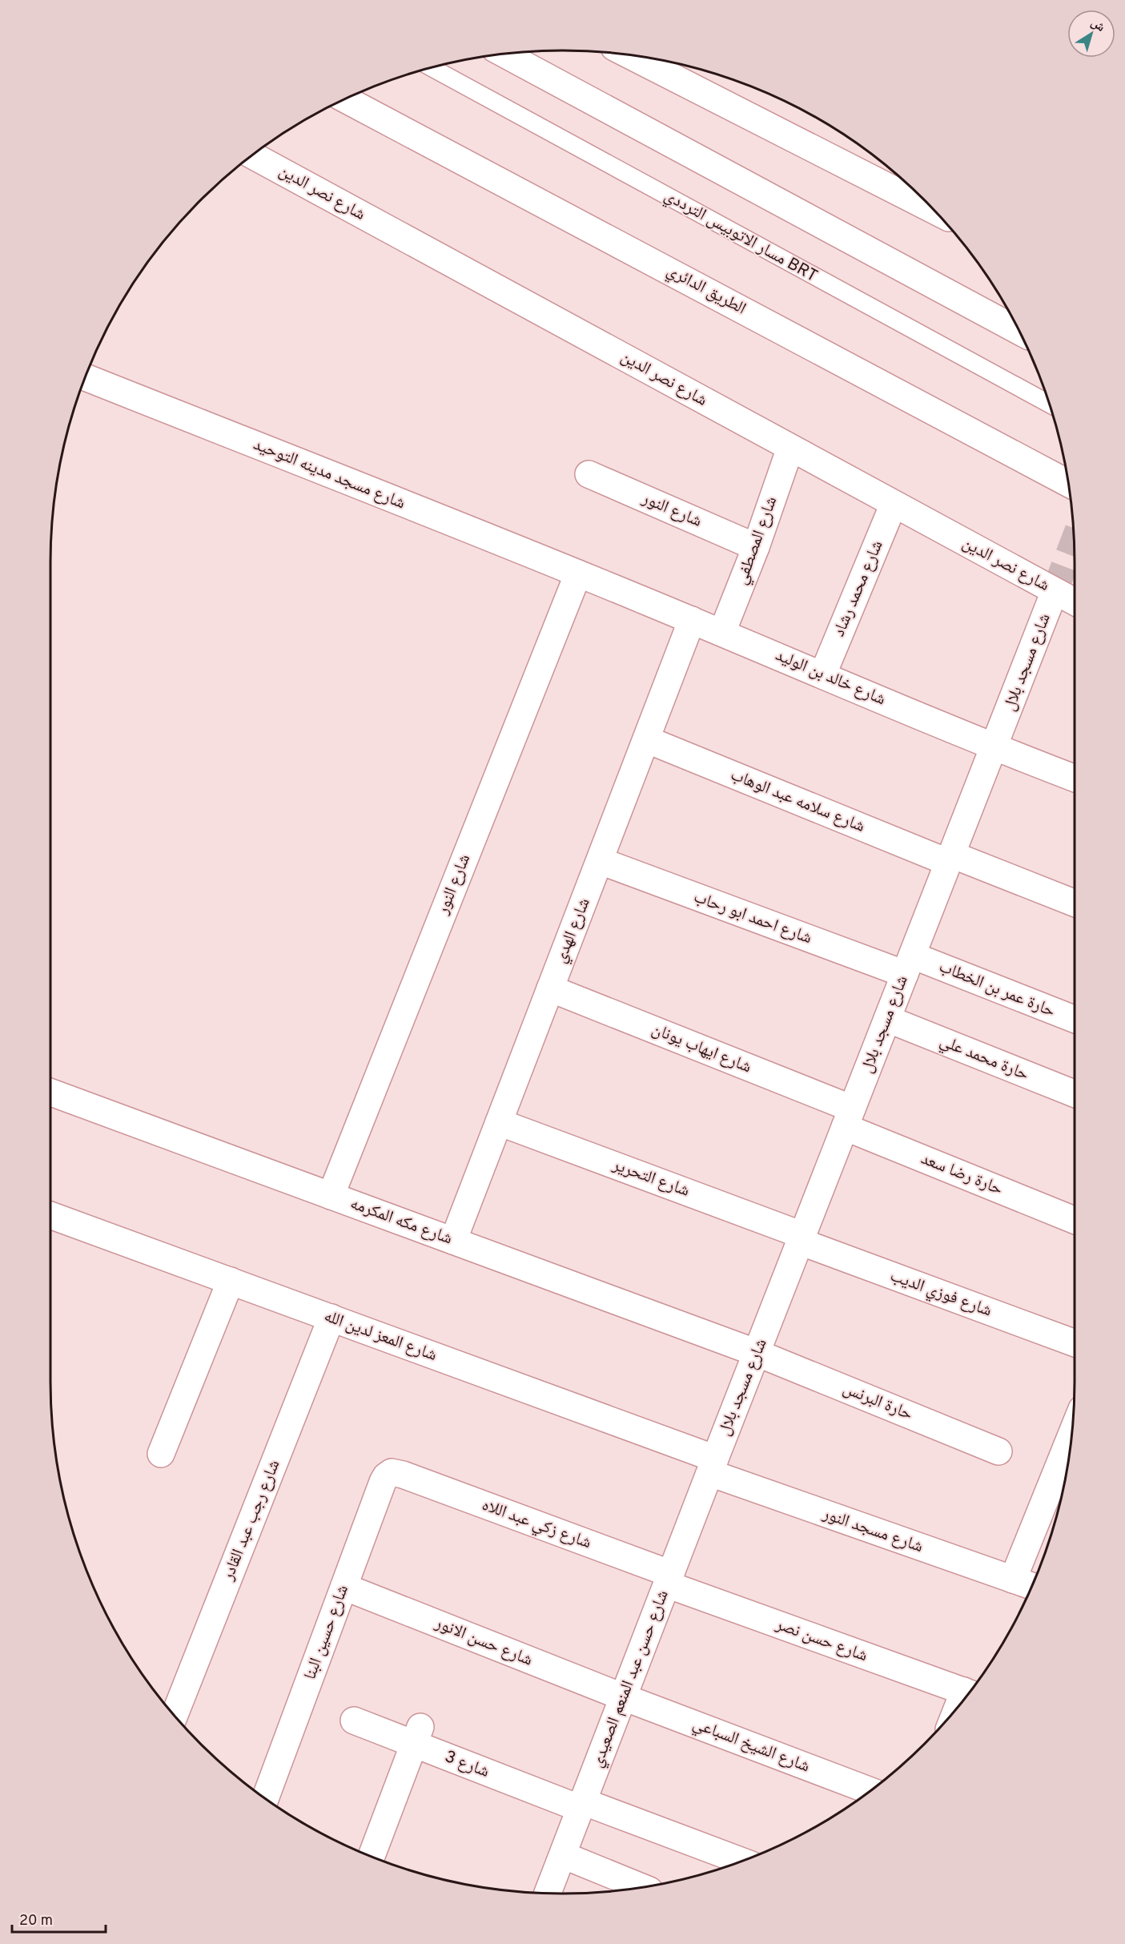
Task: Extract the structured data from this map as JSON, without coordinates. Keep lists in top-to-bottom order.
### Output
{
  "streets": {
    "main road": [
      "شارع نصر الدين",
      "الطريق الدائري",
      "شارع مسجد مدينه التوحيد",
      "شارع النور",
      "شارع المصطفي",
      "شارع محمد رشاد",
      "شارع مسجد بلال",
      "شارع خالد بن الوليد",
      "شارع سلامه عبد الوهاب",
      "شارع احمد ابو رحاب",
      "شارع الهدي",
      "حارة عمر بن الخطاب",
      "شارع ايهاب يونان",
      "حارة محمد علي",
      "حارة رضا سعد",
      "شارع التحرير",
      "شارع مكه المكرمه",
      "شارع فوزي الديب",
      "شارع المعز لدين الله",
      "حارة البرنس",
      "شارع رجب عبد القادر",
      "شارع زكي عبد اللاه",
      "شارع مسجد النور",
      "شارع حسين البنا",
      "شارع حسن نصر",
      "شارع حسن الانور",
      "شارع حسن عبد المنعم الصعيدي",
      "شارع الشيخ السباعي",
      "شارع 3"
    ],
    "lane": ["مسار الاتوبيس الترددي BRT"]
  },
  "crossings": [
    ["شارع نصر الدين", "شارع المصطفي"],
    ["شارع نصر الدين", "شارع محمد رشاد"],
    ["شارع نصر الدين", "شارع مسجد بلال"],
    ["شارع مسجد مدينه التوحيد", "شارع النور"],
    ["شارع مسجد مدينه التوحيد", "شارع خالد بن الوليد"],
    ["شارع النور", "شارع المصطفي"],
    ["شارع النور", "شارع خالد بن الوليد"],
    ["شارع النور", "شارع مكه المكرمه"],
    ["شارع المصطفي", "شارع خالد بن الوليد"],
    ["شارع محمد رشاد", "شارع خالد بن الوليد"],
    ["شارع مسجد بلال", "شارع خالد بن الوليد"],
    ["شارع مسجد بلال", "شارع سلامه عبد الوهاب"],
    ["شارع مسجد بلال", "شارع احمد ابو رحاب"],
    ["شارع مسجد بلال", "حارة عمر بن الخطاب"],
    ["شارع مسجد بلال", "شارع ايهاب يونان"],
    ["شارع مسجد بلال", "حارة محمد علي"],
    ["شارع مسجد بلال", "حارة رضا سعد"],
    ["شارع مسجد بلال", "شارع التحرير"],
    ["شارع مسجد بلال", "شارع مكه المكرمه"],
    ["شارع مسجد بلال", "شارع فوزي الديب"],
    ["شارع مسجد بلال", "شارع المعز لدين الله"],
    ["شارع مسجد بلال", "حارة البرنس"],
    ["شارع مسجد بلال", "شارع مسجد النور"],
    ["شارع مسجد بلال", "شارع حسن عبد المنعم الصعيدي"],
    ["شارع خالد بن الوليد", "شارع الهدي"],
    ["شارع سلامه عبد الوهاب", "شارع الهدي"],
    ["شارع احمد ابو رحاب", "شارع الهدي"],
    ["شارع احمد ابو رحاب", "حارة عمر بن الخطاب"],
    ["شارع الهدي", "شارع ايهاب يونان"],
    ["شارع الهدي", "شارع التحرير"],
    ["شارع الهدي", "شارع مكه المكرمه"],
    ["شارع ايهاب يونان", "حارة رضا سعد"],
    ["شارع التحرير", "شارع فوزي الديب"],
    ["شارع مكه المكرمه", "حارة البرنس"],
    ["شارع المعز لدين الله", "شارع رجب عبد القادر"],
    ["شارع المعز لدين الله", "شارع مسجد النور"],
    ["شارع المعز لدين الله", "شارع حسن عبد المنعم الصعيدي"],
    ["شارع زكي عبد اللاه", "شارع حسين البنا"],
    ["شارع زكي عبد اللاه", "شارع حسن نصر"],
    ["شارع زكي عبد اللاه", "شارع حسن عبد المنعم الصعيدي"],
    ["شارع مسجد النور", "شارع حسن عبد المنعم الصعيدي"],
    ["شارع حسين البنا", "شارع حسن الانور"],
    ["شارع حسن نصر", "شارع حسن عبد المنعم الصعيدي"],
    ["شارع حسن الانور", "شارع حسن عبد المنعم الصعيدي"],
    ["شارع حسن الانور", "شارع الشيخ السباعي"],
    ["شارع حسن عبد المنعم الصعيدي", "شارع الشيخ السباعي"],
    ["شارع حسن عبد المنعم الصعيدي", "شارع 3"]
  ],
  "scale_bar": "20 m",
  "north": "top right"
}
